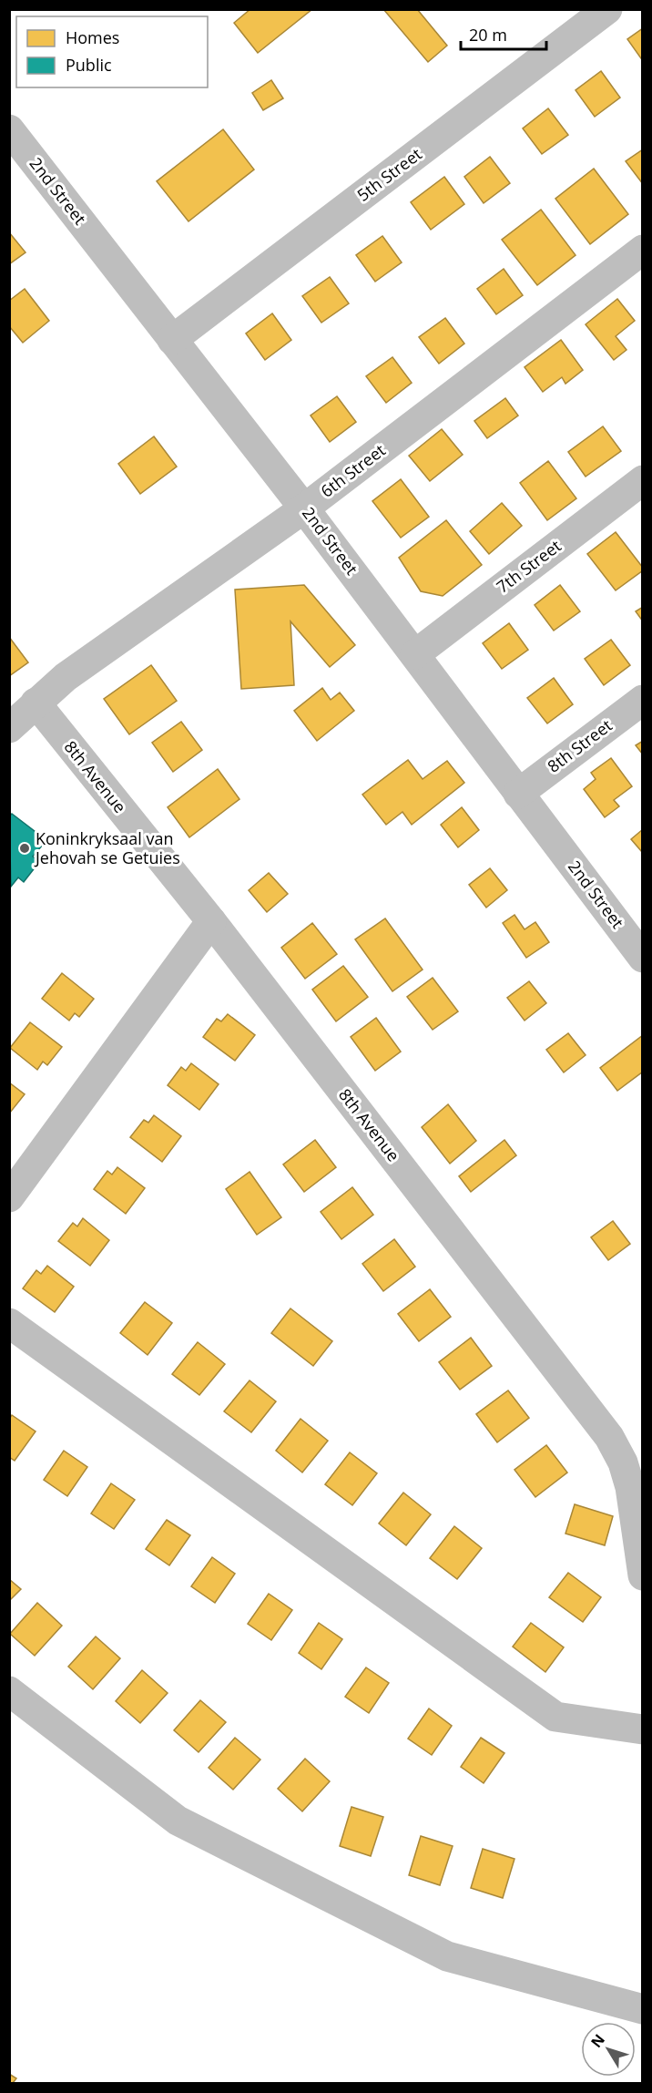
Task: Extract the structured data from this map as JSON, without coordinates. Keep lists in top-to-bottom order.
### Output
{
  "streets": {
    "street": [
      "5th Street",
      "2nd Street",
      "6th Street",
      "7th Street",
      "8th Street",
      "8th Avenue"
    ]
  },
  "crossings": [
    ["5th Street", "2nd Street"],
    ["2nd Street", "6th Street"],
    ["2nd Street", "7th Street"],
    ["2nd Street", "8th Street"],
    ["6th Street", "8th Avenue"]
  ],
  "places": ["Koninkryksaal van Jehovah se Getuies"],
  "legend": ["Homes", "Public"],
  "scale_bar": "20 m",
  "north": "top left"
}
